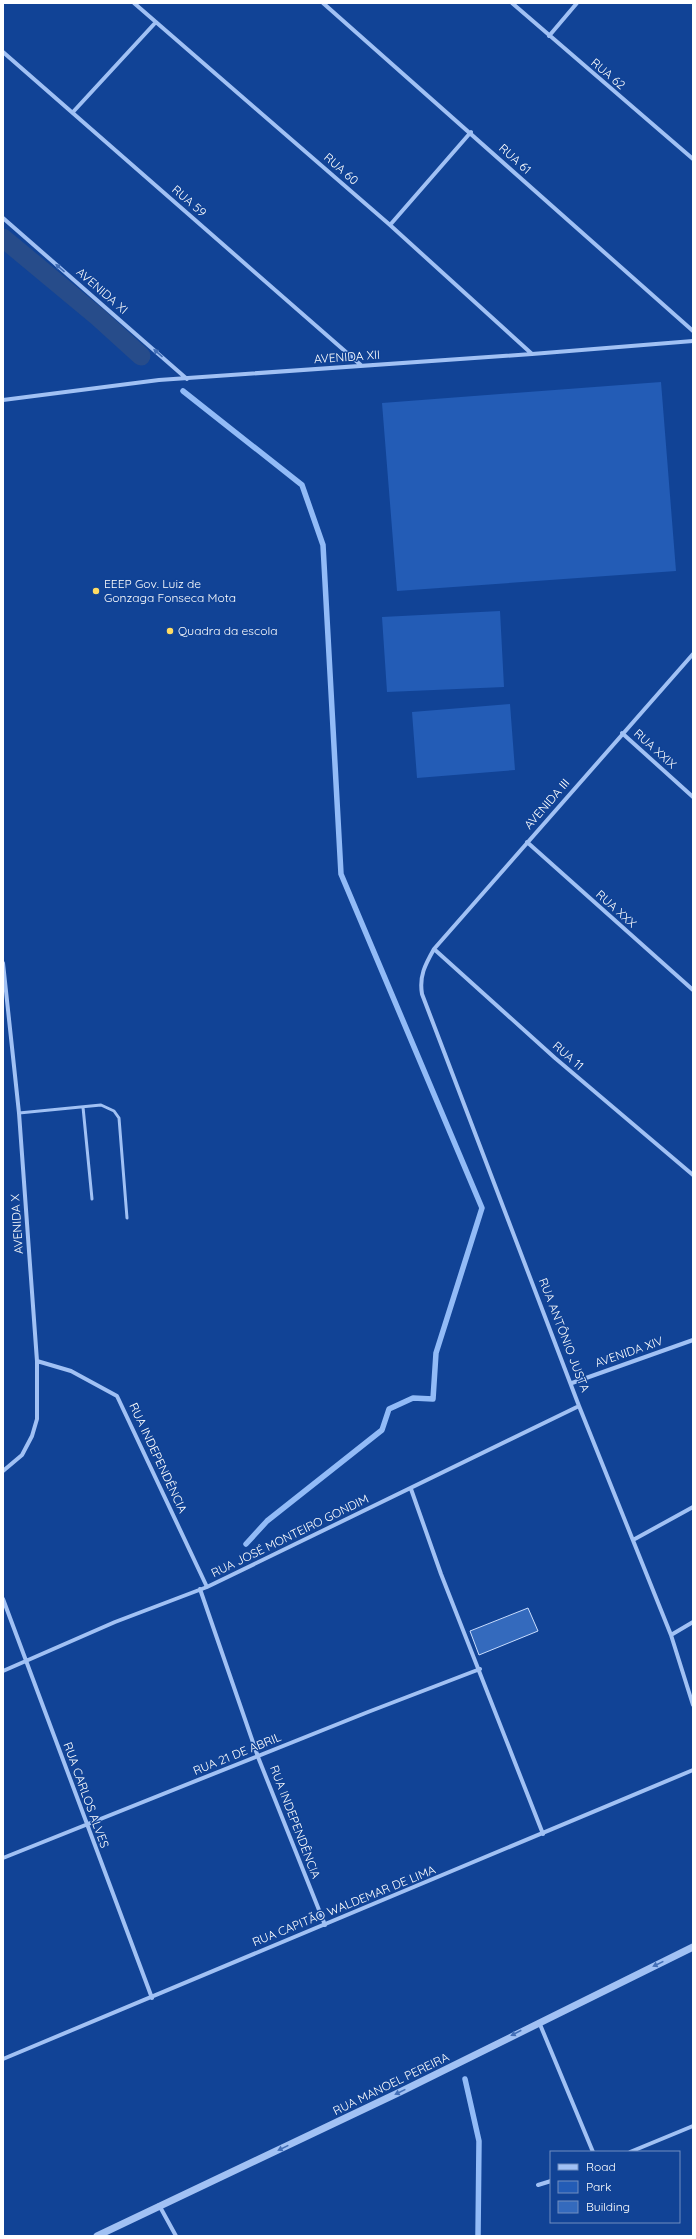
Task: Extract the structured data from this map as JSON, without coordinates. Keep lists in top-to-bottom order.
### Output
{
  "streets": {
    "street": [
      "RUA 62",
      "RUA 61",
      "RUA 60",
      "RUA 59",
      "AVENIDA XI",
      "AVENIDA XII",
      "RUA XXIX",
      "AVENIDA III",
      "RUA XXX",
      "RUA 11",
      "AVENIDA X",
      "RUA ANTÔNIO JUSTA",
      "AVENIDA XIV",
      "RUA INDEPENDÊNCIA",
      "RUA JOSÉ MONTEIRO GONDIM",
      "RUA 21 DE ABRIL",
      "RUA CARLOS ALVES",
      "RUA CAPITÃO WALDEMAR DE LIMA",
      "RUA MANOEL PEREIRA"
    ]
  },
  "crossings": [
    ["RUA 60", "AVENIDA XII"],
    ["RUA 59", "AVENIDA XII"],
    ["AVENIDA XI", "AVENIDA XII"],
    ["RUA XXIX", "AVENIDA III"],
    ["AVENIDA III", "RUA XXX"],
    ["AVENIDA III", "RUA 11"],
    ["AVENIDA III", "RUA ANTÔNIO JUSTA"],
    ["AVENIDA X", "RUA INDEPENDÊNCIA"],
    ["RUA ANTÔNIO JUSTA", "AVENIDA XIV"],
    ["RUA ANTÔNIO JUSTA", "RUA JOSÉ MONTEIRO GONDIM"],
    ["RUA INDEPENDÊNCIA", "RUA JOSÉ MONTEIRO GONDIM"],
    ["RUA INDEPENDÊNCIA", "RUA 21 DE ABRIL"],
    ["RUA INDEPENDÊNCIA", "RUA CAPITÃO WALDEMAR DE LIMA"],
    ["RUA JOSÉ MONTEIRO GONDIM", "RUA CARLOS ALVES"],
    ["RUA 21 DE ABRIL", "RUA CARLOS ALVES"],
    ["RUA CARLOS ALVES", "RUA CAPITÃO WALDEMAR DE LIMA"]
  ],
  "one_way": ["AVENIDA XI", "RUA MANOEL PEREIRA"],
  "places": ["EEEP Gov. Luiz de Gonzaga Fonseca Mota", "Quadra da escola"],
  "legend": ["Road", "Park", "Building"]
}
